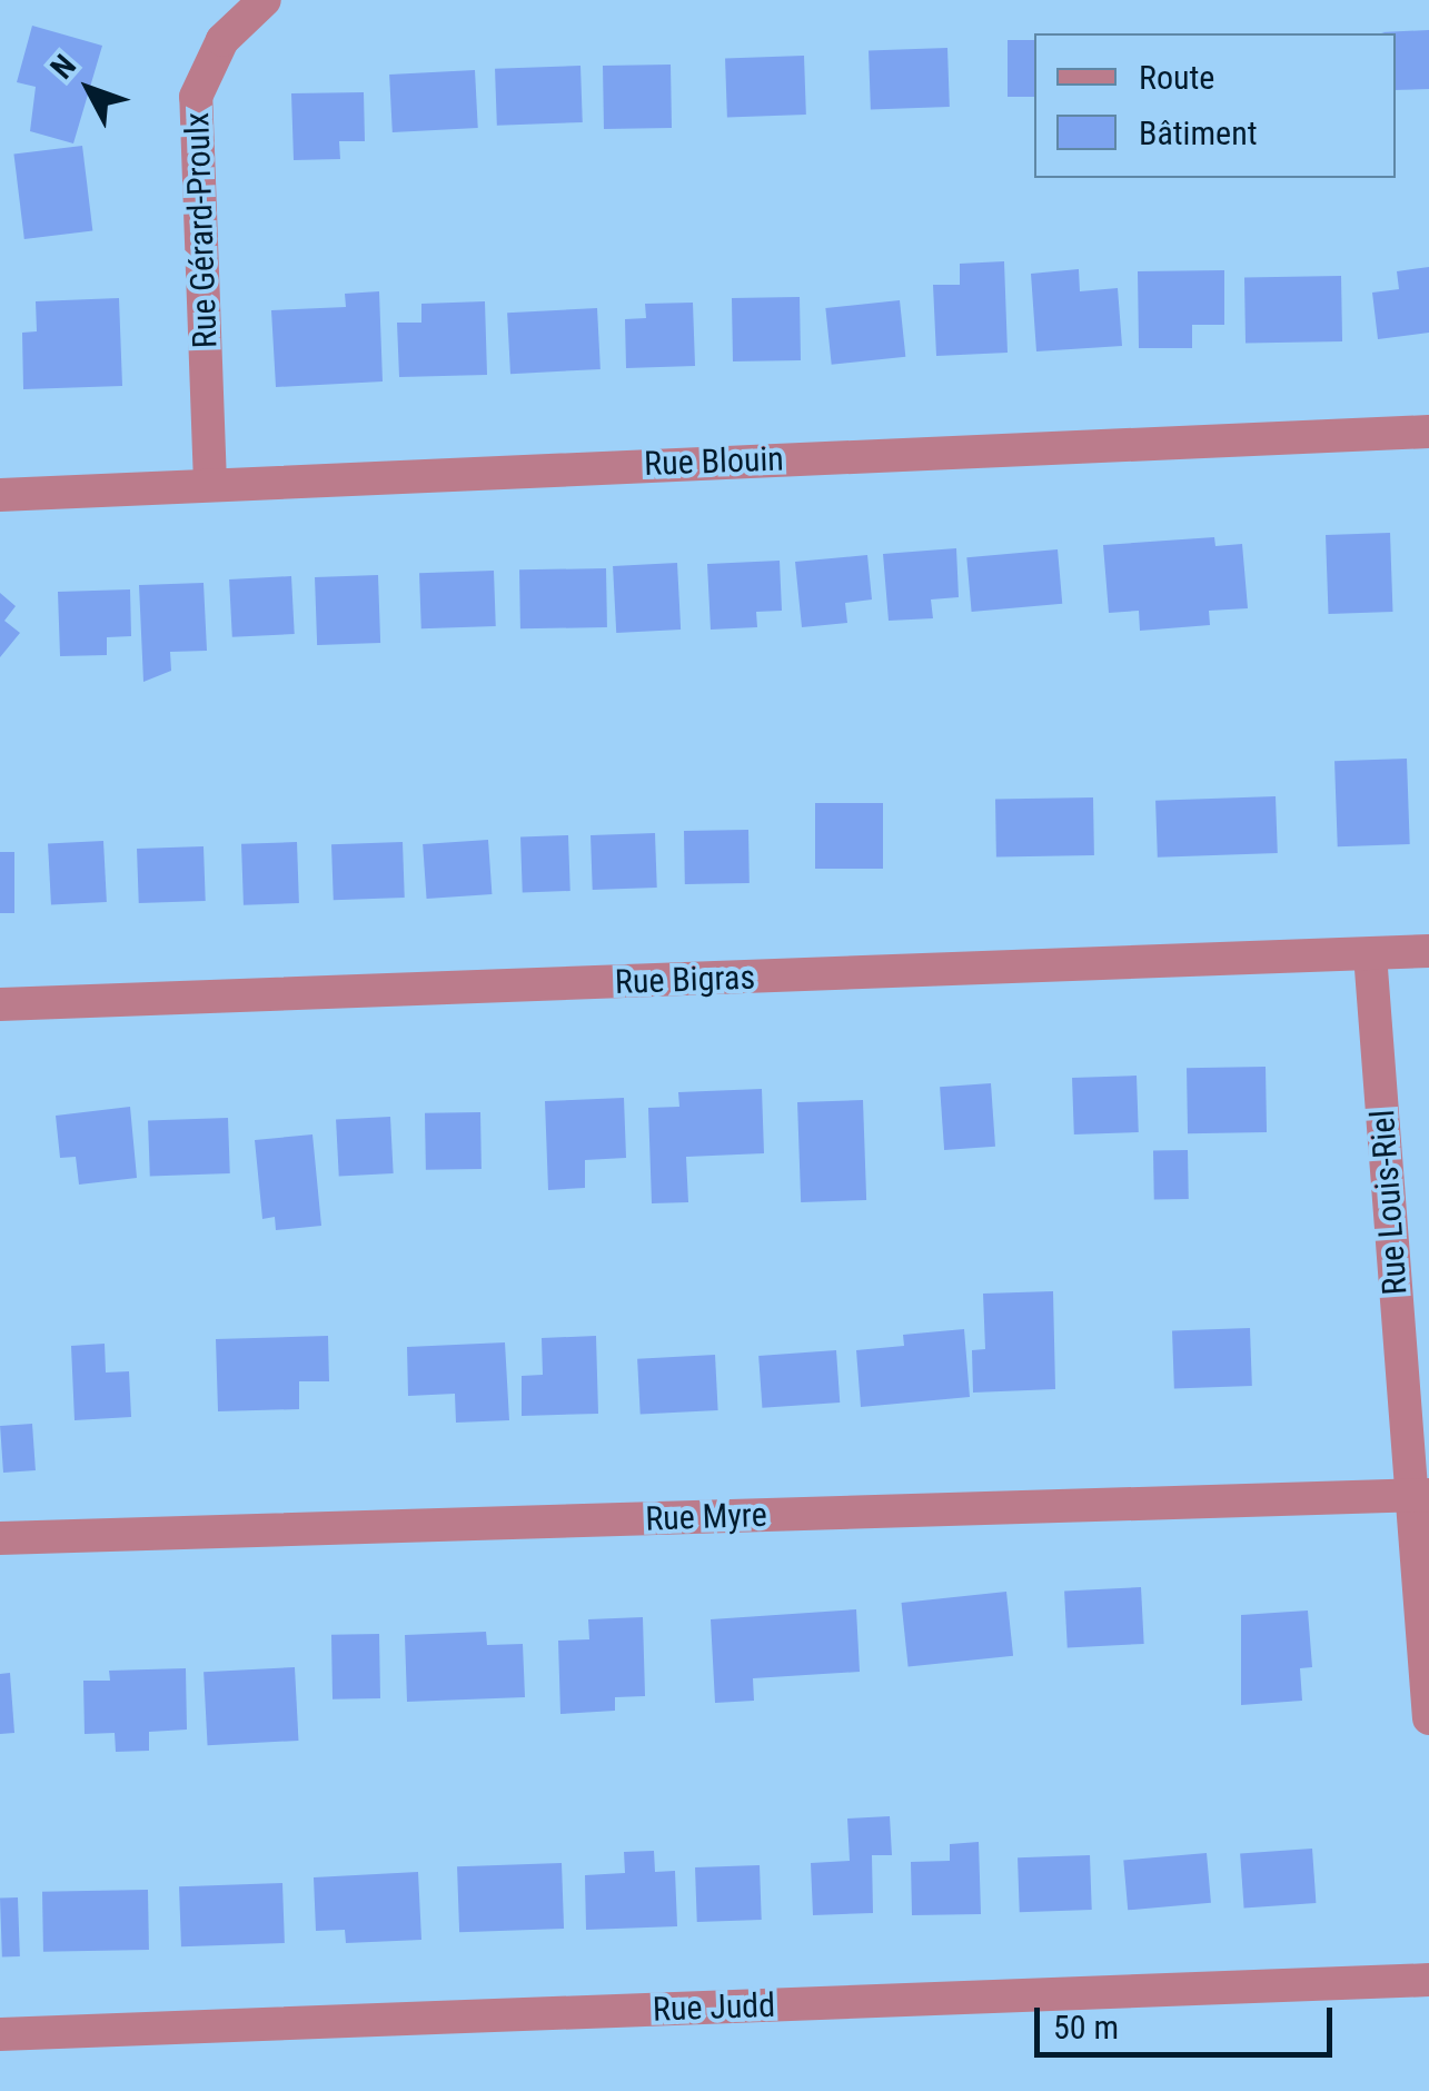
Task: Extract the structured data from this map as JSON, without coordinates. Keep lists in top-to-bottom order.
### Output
{
  "streets": {
    "street": [
      "Rue Gérard-Proulx",
      "Rue Blouin",
      "Rue Bigras",
      "Rue Louis-Riel",
      "Rue Myre",
      "Rue Judd"
    ]
  },
  "crossings": [
    ["Rue Gérard-Proulx", "Rue Blouin"],
    ["Rue Bigras", "Rue Louis-Riel"],
    ["Rue Louis-Riel", "Rue Myre"]
  ],
  "legend": ["Route", "Bâtiment"],
  "scale_bar": "50 m",
  "north": "top left"
}
